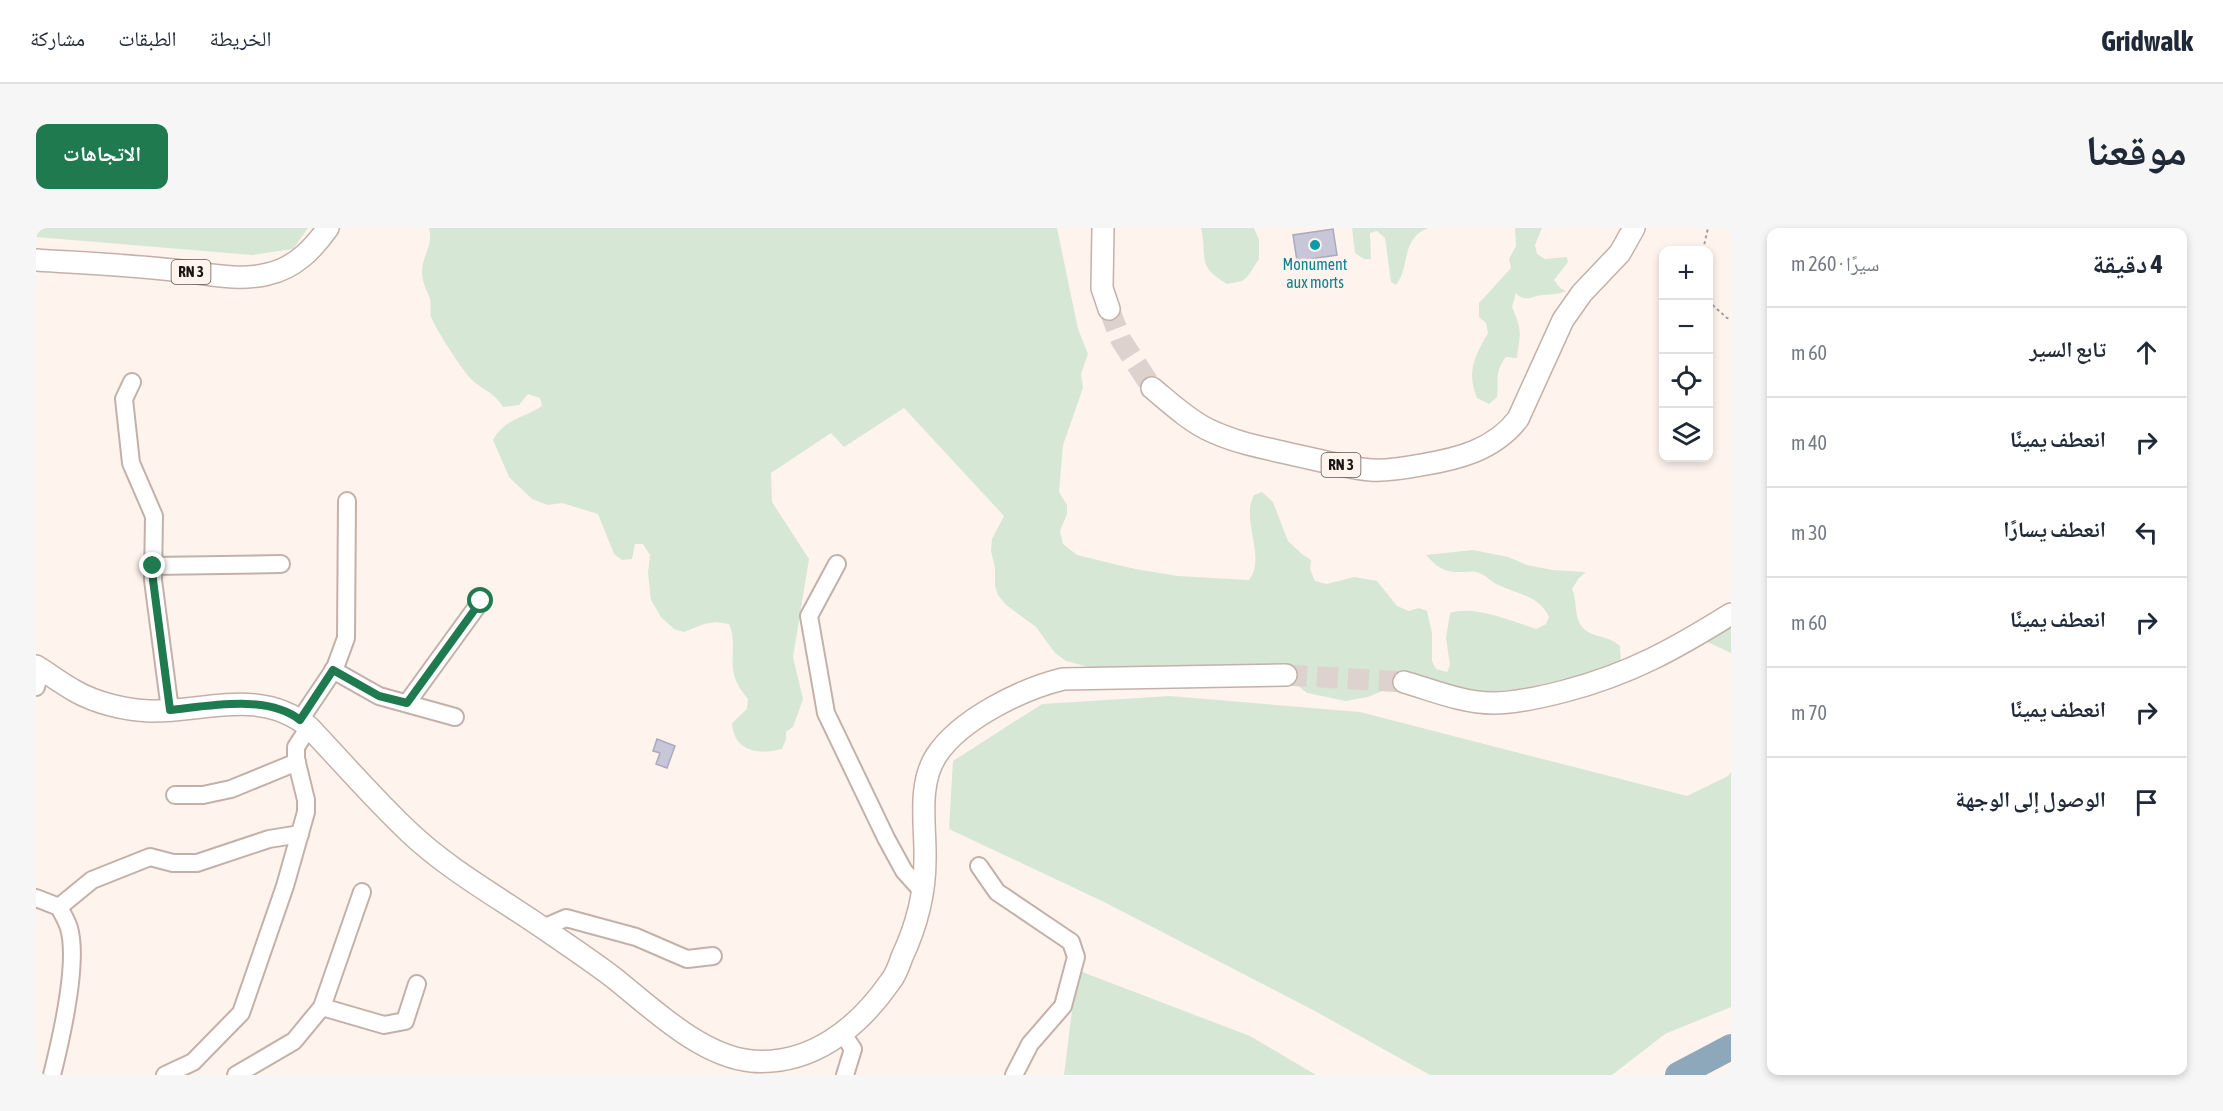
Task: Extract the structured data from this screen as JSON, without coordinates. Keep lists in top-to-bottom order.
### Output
{
  "streets": {
    "main road": ["RN 3"]
  },
  "places": ["Monument aux morts"],
  "page": {
    "header": "Gridwalk",
    "nav": ["الخريطة", "الطبقات", "مشاركة"],
    "title": "موقعنا",
    "buttons": "الاتجاهات",
    "heading": ["4 دقيقة", "سيرًا · 260 m"],
    "map_buttons": ["+", "−"],
    "list": [
      ["تابع السير", "60 m"],
      ["انعطف يمينًا", "40 m"],
      ["انعطف يسارًا", "30 m"],
      ["انعطف يمينًا", "60 m"],
      ["انعطف يمينًا", "70 m"],
      "الوصول إلى الوجهة"
    ]
  }
}
